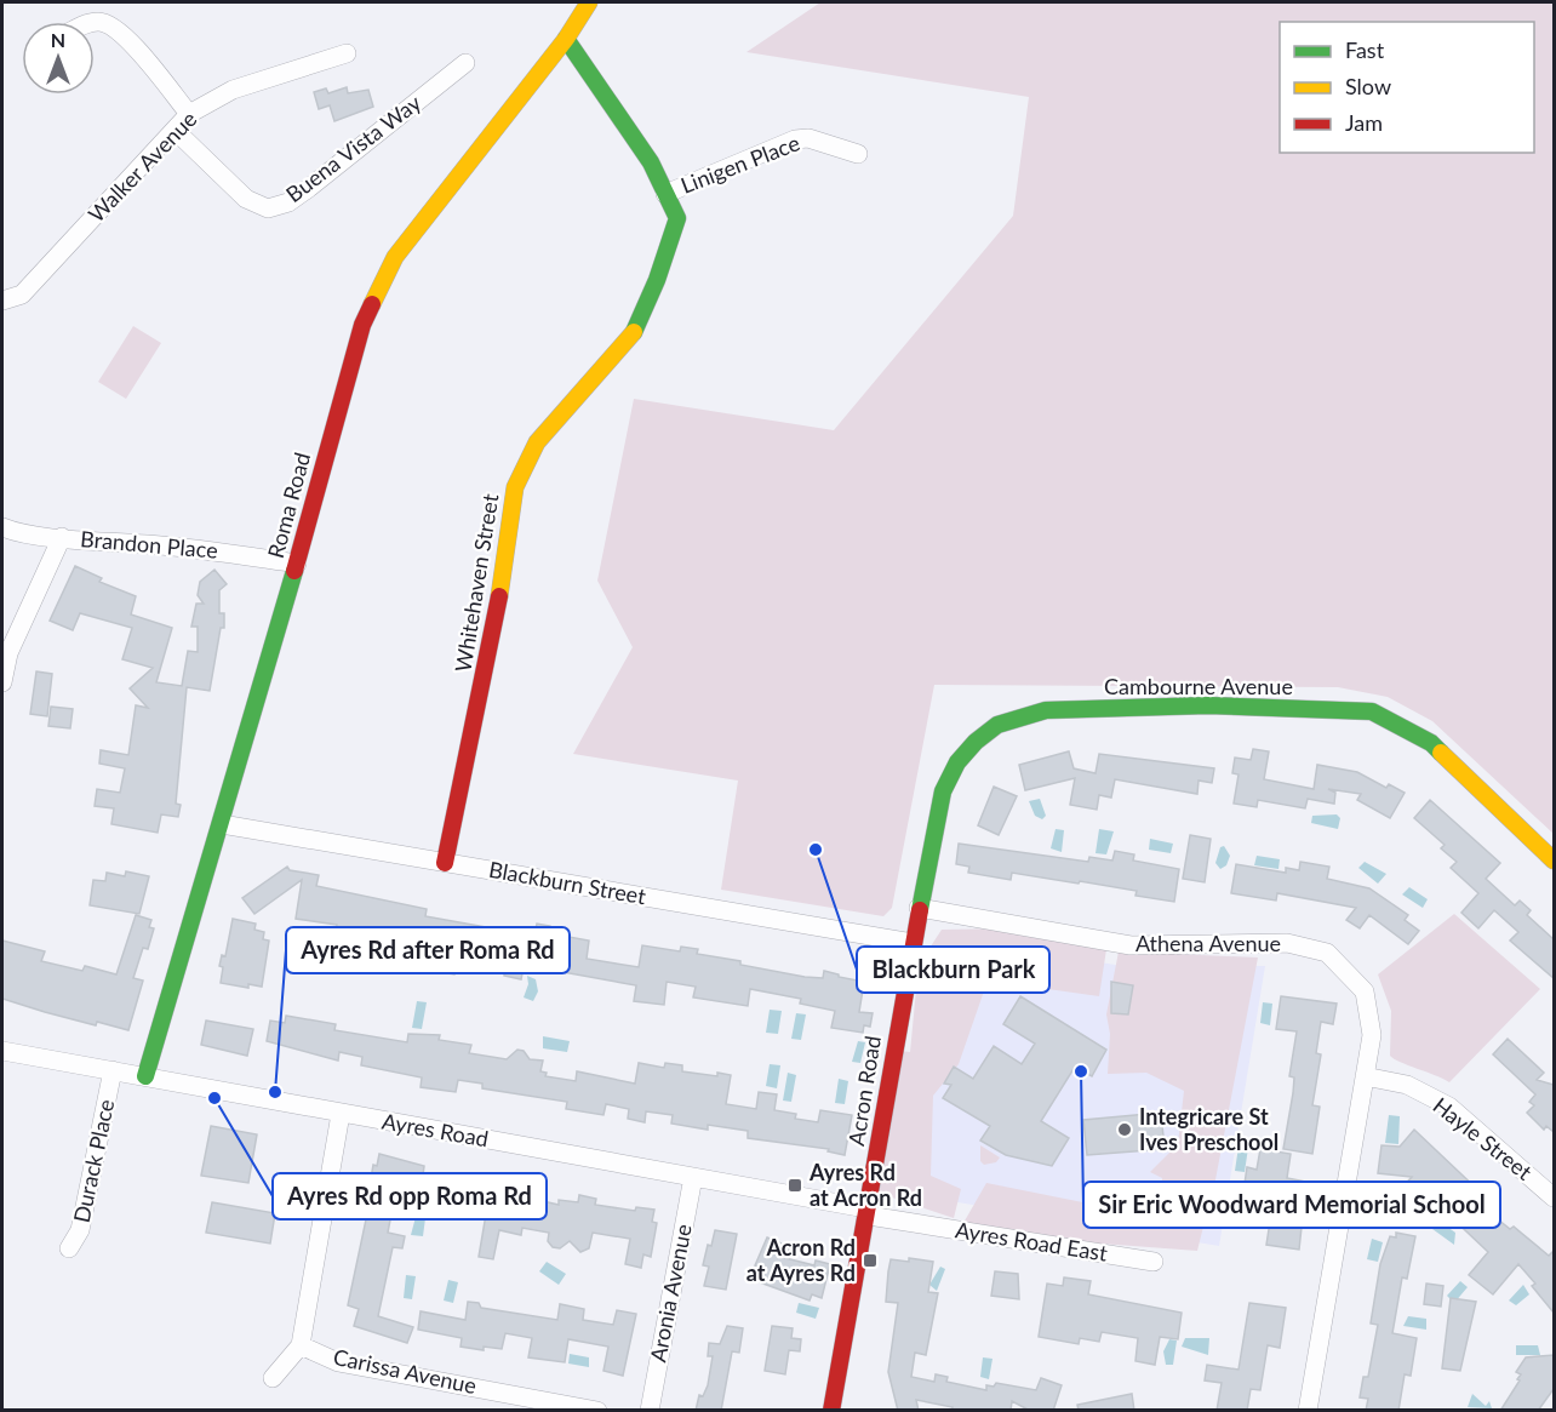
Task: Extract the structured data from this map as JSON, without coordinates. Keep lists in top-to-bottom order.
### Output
{
  "streets": {
    "street": [
      "Buena Vista Way",
      "Linigen Place",
      "Walker Avenue",
      "Roma Road",
      "Brandon Place",
      "Whitehaven Street",
      "Cambourne Avenue",
      "Blackburn Street",
      "Athena Avenue",
      "Acron Road",
      "Ayres Road",
      "Hayle Street",
      "Durack Place",
      "Ayres Road East",
      "Aronia Avenue",
      "Carissa Avenue"
    ]
  },
  "crossings": [
    ["Buena Vista Way", "Walker Avenue"],
    ["Linigen Place", "Whitehaven Street"],
    ["Roma Road", "Brandon Place"],
    ["Roma Road", "Whitehaven Street"],
    ["Roma Road", "Blackburn Street"],
    ["Roma Road", "Ayres Road"],
    ["Whitehaven Street", "Blackburn Street"],
    ["Cambourne Avenue", "Athena Avenue"],
    ["Cambourne Avenue", "Acron Road"],
    ["Blackburn Street", "Acron Road"],
    ["Athena Avenue", "Acron Road"],
    ["Athena Avenue", "Hayle Street"],
    ["Acron Road", "Ayres Road"],
    ["Acron Road", "Ayres Road East"],
    ["Ayres Road", "Durack Place"],
    ["Ayres Road", "Ayres Road East"],
    ["Ayres Road", "Aronia Avenue"]
  ],
  "places": {
    "other": [
      "Blackburn Park",
      "Sir Eric Woodward Memorial School",
      "Ayres Rd after Roma Rd",
      "Ayres Rd opp Roma Rd",
      "Integricare St Ives Preschool"
    ],
    "transit": ["Ayres Rd at Acron Rd", "Acron Rd at Ayres Rd"]
  },
  "legend": ["Fast", "Slow", "Jam"],
  "north": "top"
}
